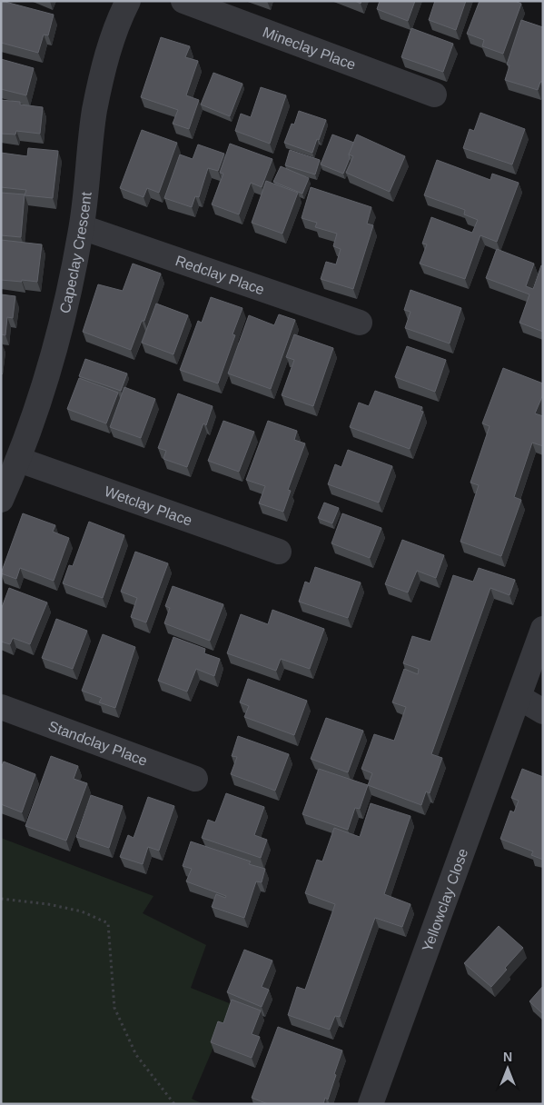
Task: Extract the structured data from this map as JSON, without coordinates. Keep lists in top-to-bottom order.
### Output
{
  "streets": {
    "street": [
      "Mineclay Place",
      "Capeclay Crescent",
      "Redclay Place",
      "Wetclay Place",
      "Standclay Place",
      "Yellowclay Close"
    ]
  },
  "crossings": [
    ["Capeclay Crescent", "Redclay Place"],
    ["Capeclay Crescent", "Wetclay Place"]
  ],
  "north": "top"
}
